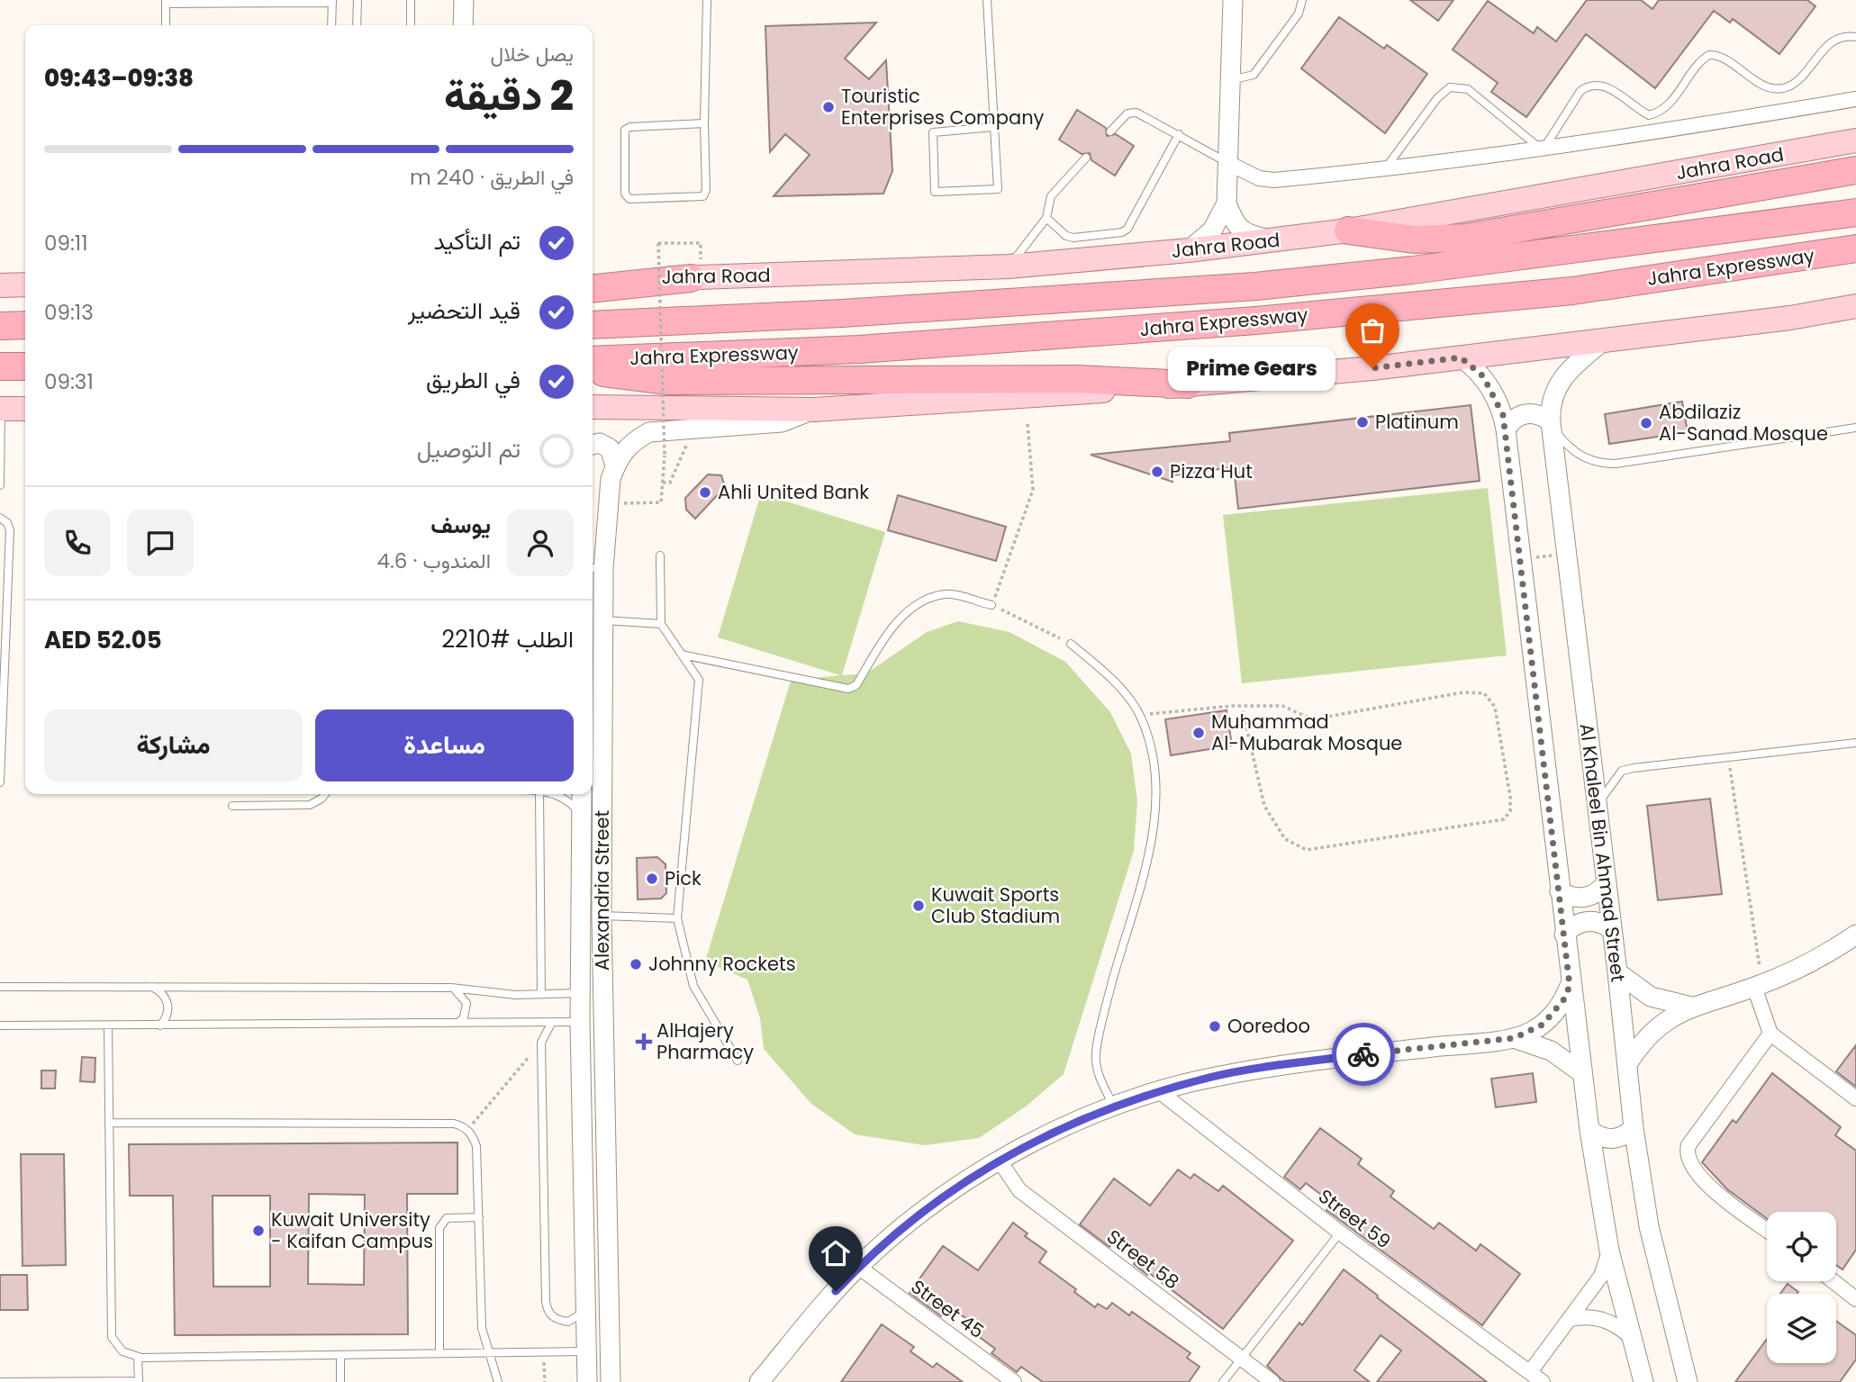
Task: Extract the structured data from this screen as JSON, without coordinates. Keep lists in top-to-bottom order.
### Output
{
  "streets": {
    "highway": ["Jahra Expressway"],
    "main road": ["Jahra Road"],
    "street": [
      "Al Khaleel Bin Ahmad Street",
      "Alexandria Street",
      "Street 59",
      "Street 58",
      "Street 45"
    ]
  },
  "places": {
    "other": [
      "Touristic Enterprises Company",
      "Prime Gears",
      "Platinum",
      "Abdilaziz Al-Sanad Mosque",
      "Pizza Hut",
      "Ahli United Bank",
      "Muhammad Al-Mubarak Mosque",
      "Pick",
      "Kuwait Sports Club Stadium",
      "Johnny Rockets",
      "Ooredoo",
      "Kuwait University - Kaifan Campus"
    ],
    "health": ["AlHajery Pharmacy"]
  },
  "page": {
    "heading": ["2 دقيقة", "يصل خلال", "09:38–09:43"],
    "panel": [
      "يوسف",
      "المندوب · 4.6",
      "الطلب #2210",
      "AED 52.05"
    ],
    "bar": "في الطريق · 240 m",
    "list": [
      ["تم التأكيد", "09:11"],
      ["قيد التحضير", "09:13"],
      ["في الطريق", "09:31"],
      "تم التوصيل"
    ],
    "bubble": "Prime Gears",
    "buttons": ["مساعدة", "مشاركة"]
  }
}
